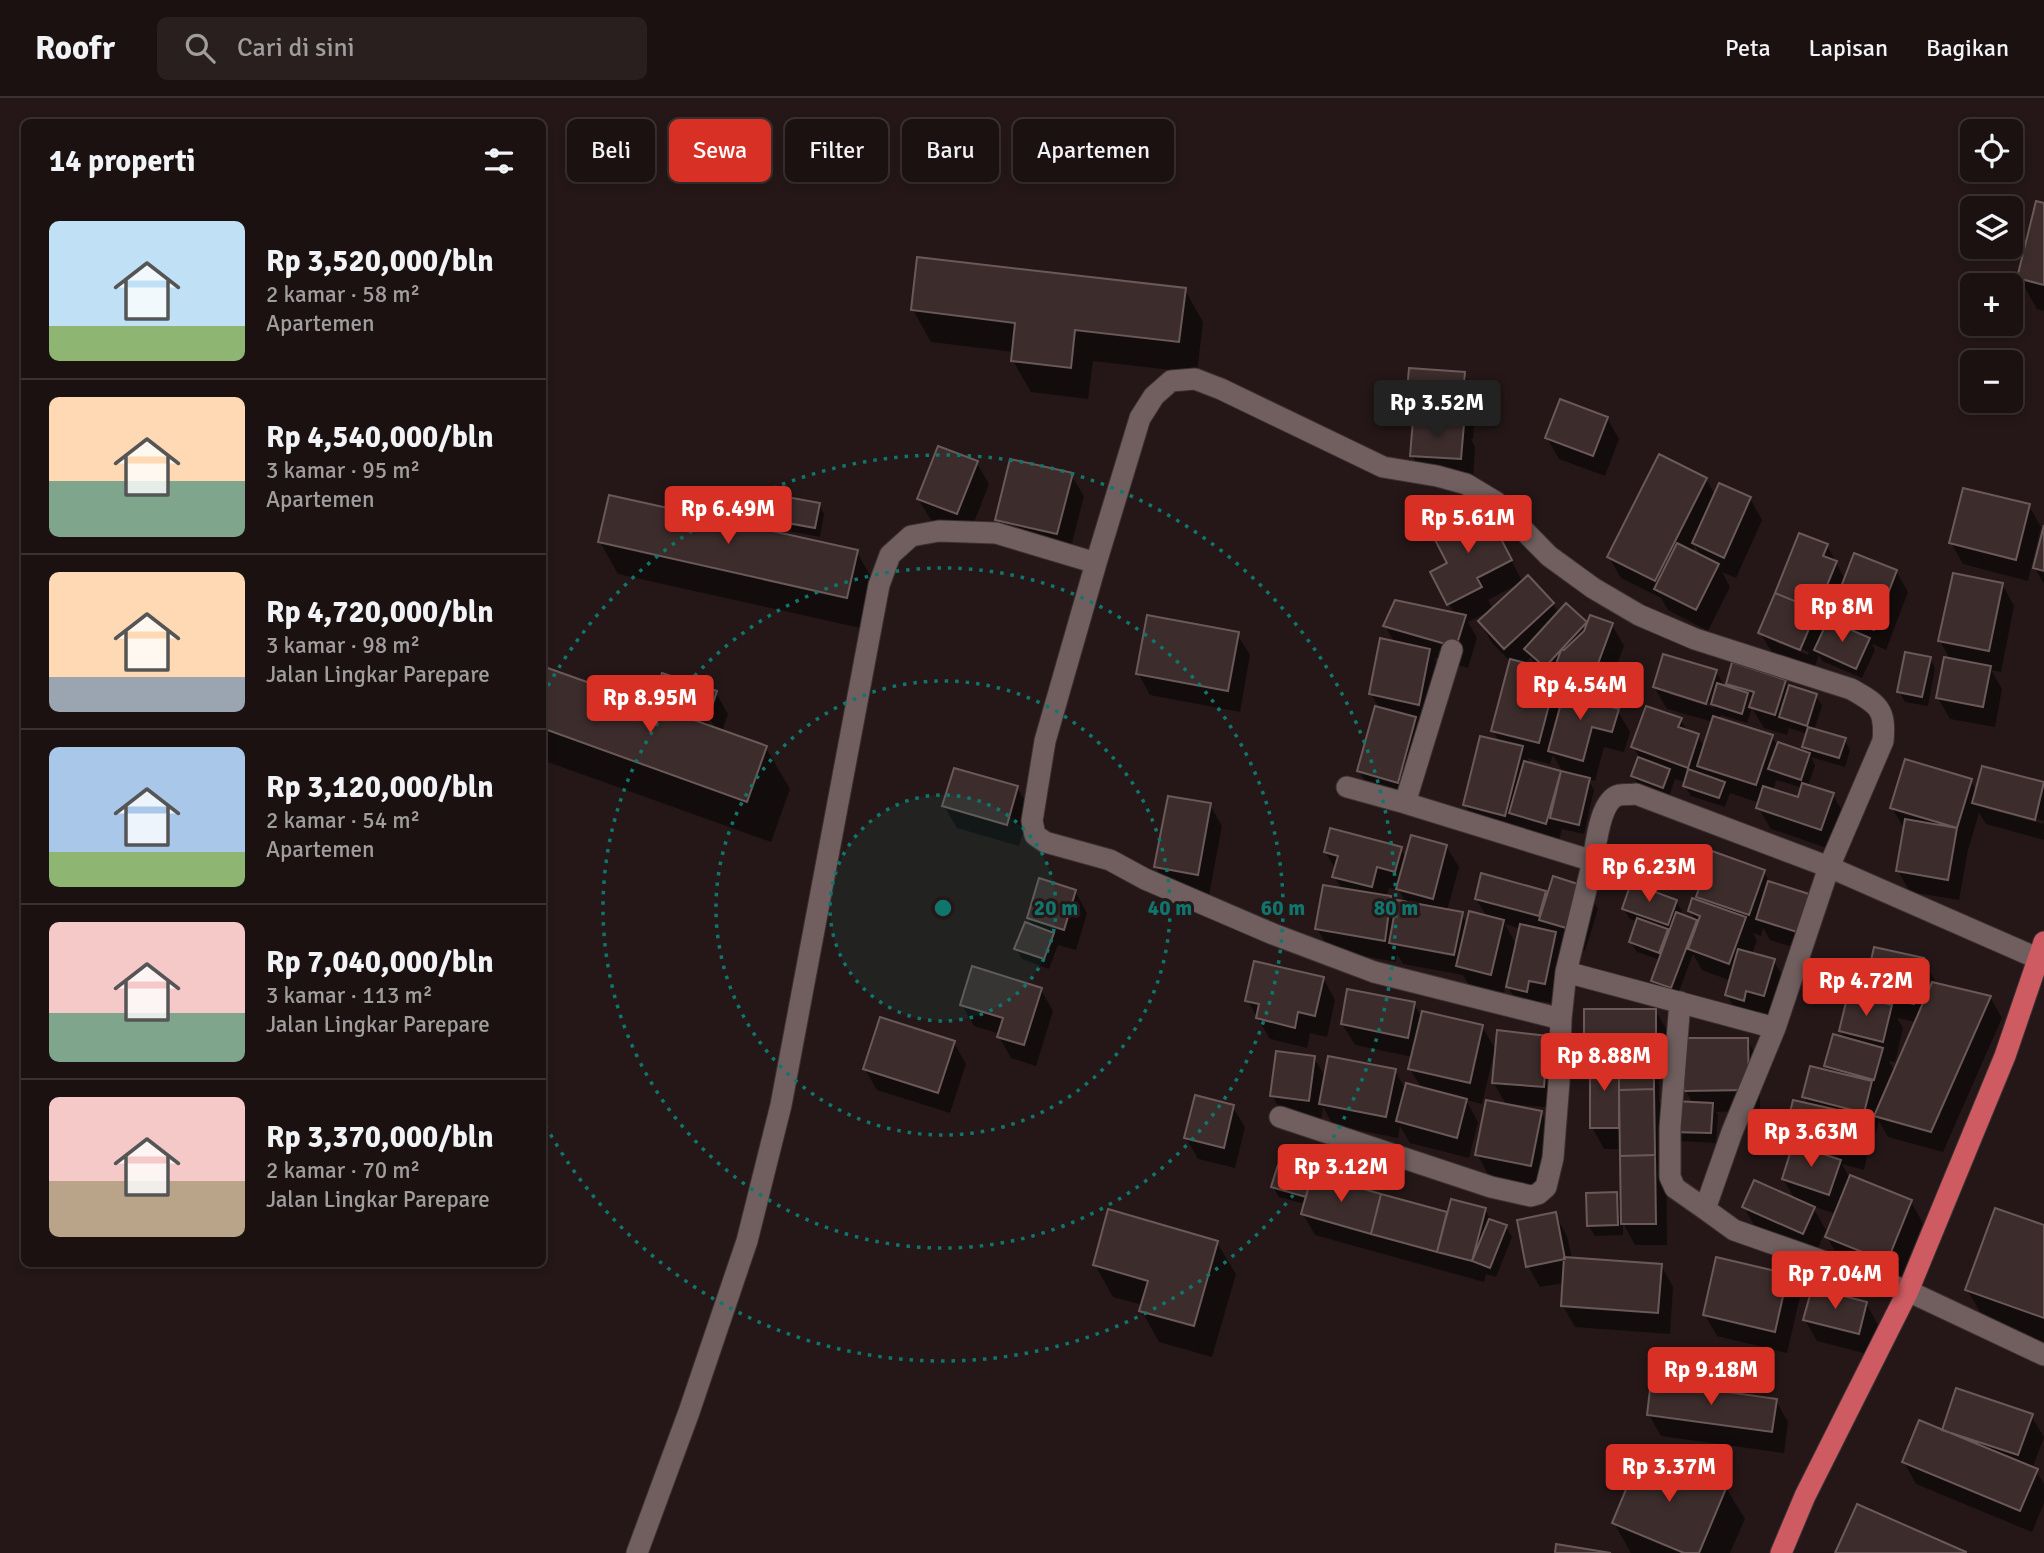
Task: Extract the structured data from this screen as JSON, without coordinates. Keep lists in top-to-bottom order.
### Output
{
  "page": {
    "header": "Roofr",
    "search": "Cari di sini",
    "nav": ["Peta", "Lapisan", "Bagikan"],
    "map_buttons": ["+", "−"],
    "chip": [
      "Beli",
      "Sewa",
      "Filter",
      "Baru",
      "Apartemen"
    ],
    "heading": "14 properti",
    "list": [
      {
        "name": "Rp 3,520,000/bln",
        "note": "2 kamar · 58 m² · Apartemen"
      },
      {
        "name": "Rp 4,540,000/bln",
        "note": "3 kamar · 95 m² · Apartemen"
      },
      {
        "name": "Rp 4,720,000/bln",
        "note": "3 kamar · 98 m² · Jalan Lingkar Parepare"
      },
      {
        "name": "Rp 3,120,000/bln",
        "note": "2 kamar · 54 m² · Apartemen"
      },
      {
        "name": "Rp 7,040,000/bln",
        "note": "3 kamar · 113 m² · Jalan Lingkar Parepare"
      },
      {
        "name": "Rp 3,370,000/bln",
        "note": "2 kamar · 70 m² · Jalan Lingkar Parepare"
      }
    ],
    "price": [
      "Rp 3.52M",
      "Rp 6.49M",
      "Rp 5.61M",
      "Rp 8M",
      "Rp 4.54M",
      "Rp 8.95M",
      "Rp 6.23M",
      "Rp 4.72M",
      "Rp 8.88M",
      "Rp 3.63M",
      "Rp 3.12M",
      "Rp 7.04M",
      "Rp 9.18M",
      "Rp 3.37M"
    ]
  },
  "rings": [
    "20 m",
    "40 m",
    "60 m",
    "80 m"
  ]
}
